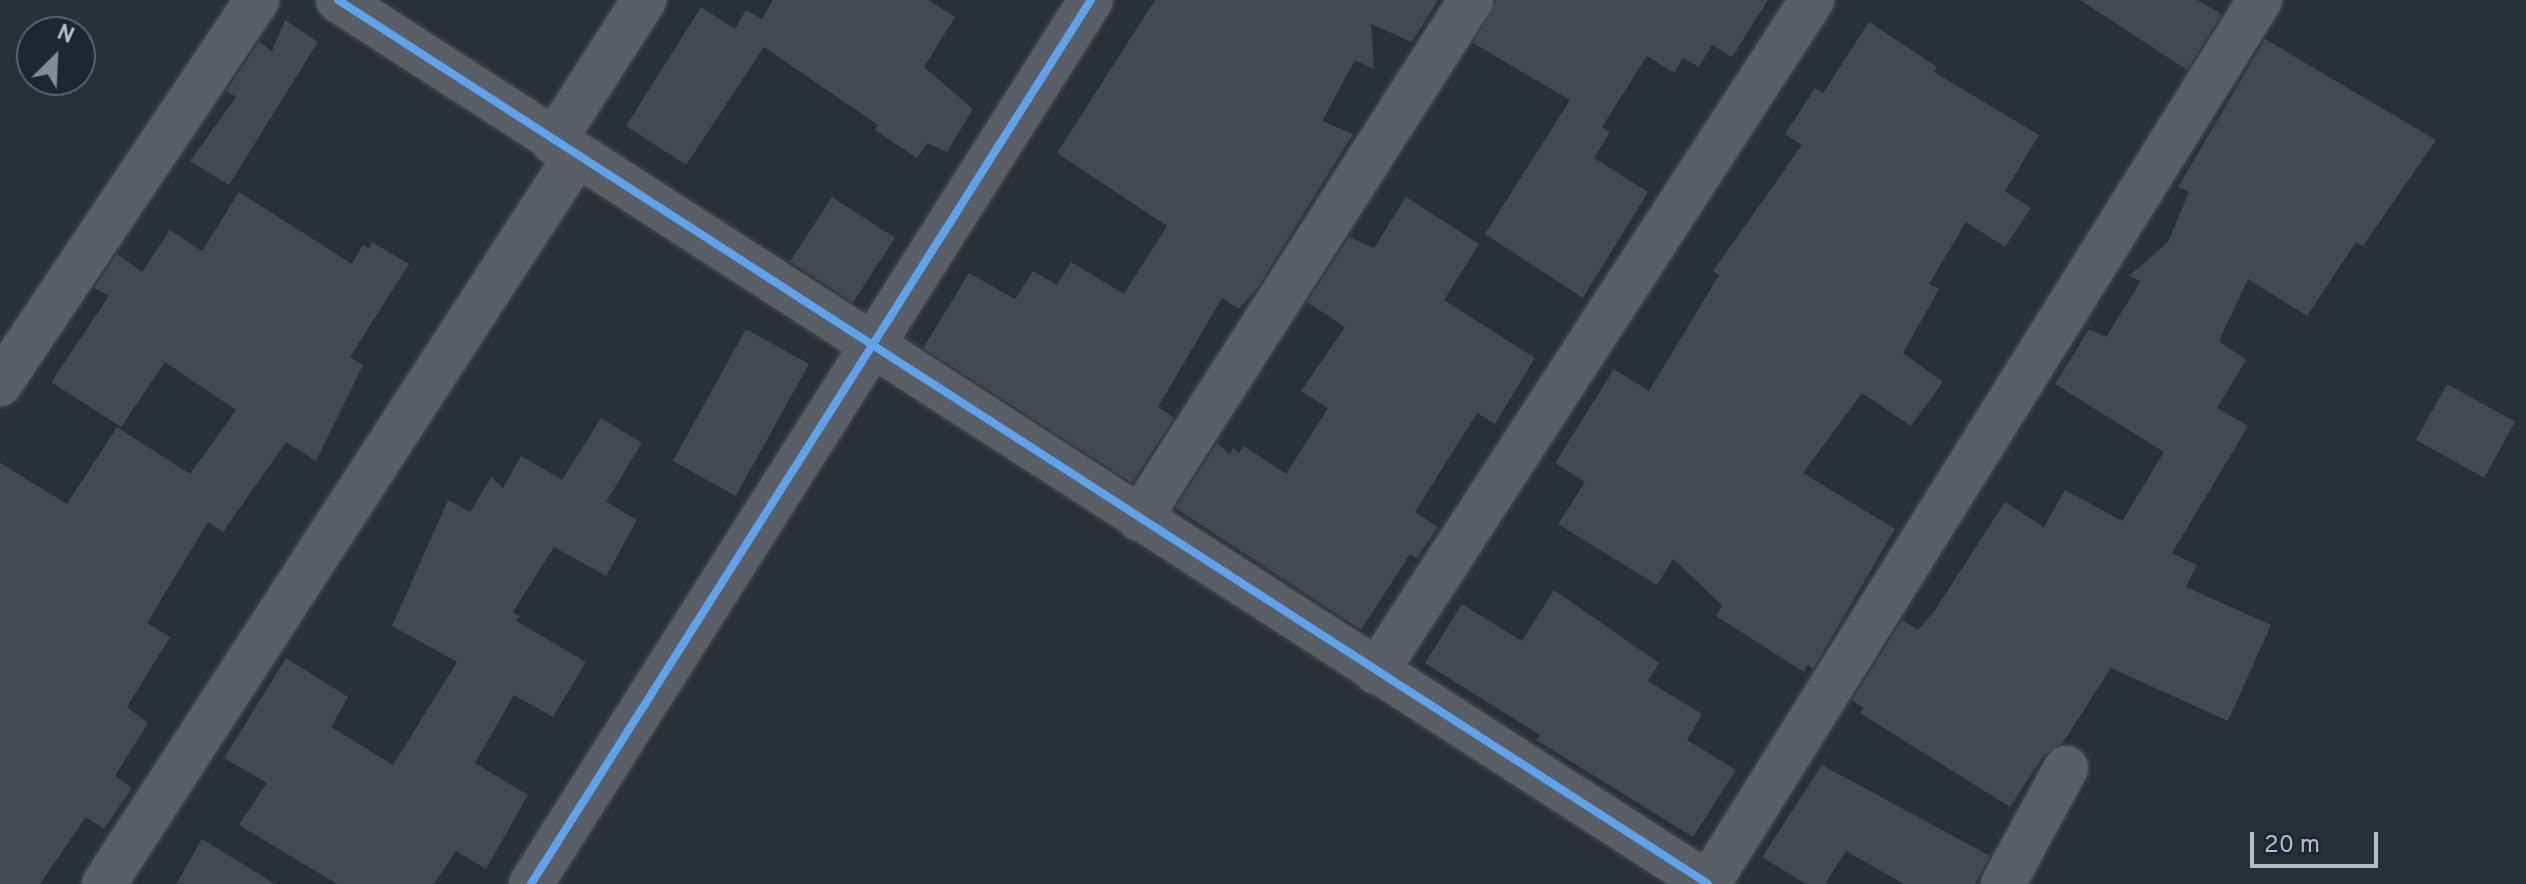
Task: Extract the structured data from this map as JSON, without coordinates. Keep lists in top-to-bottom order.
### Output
{
  "scale_bar": "20 m",
  "north": "top right"
}
